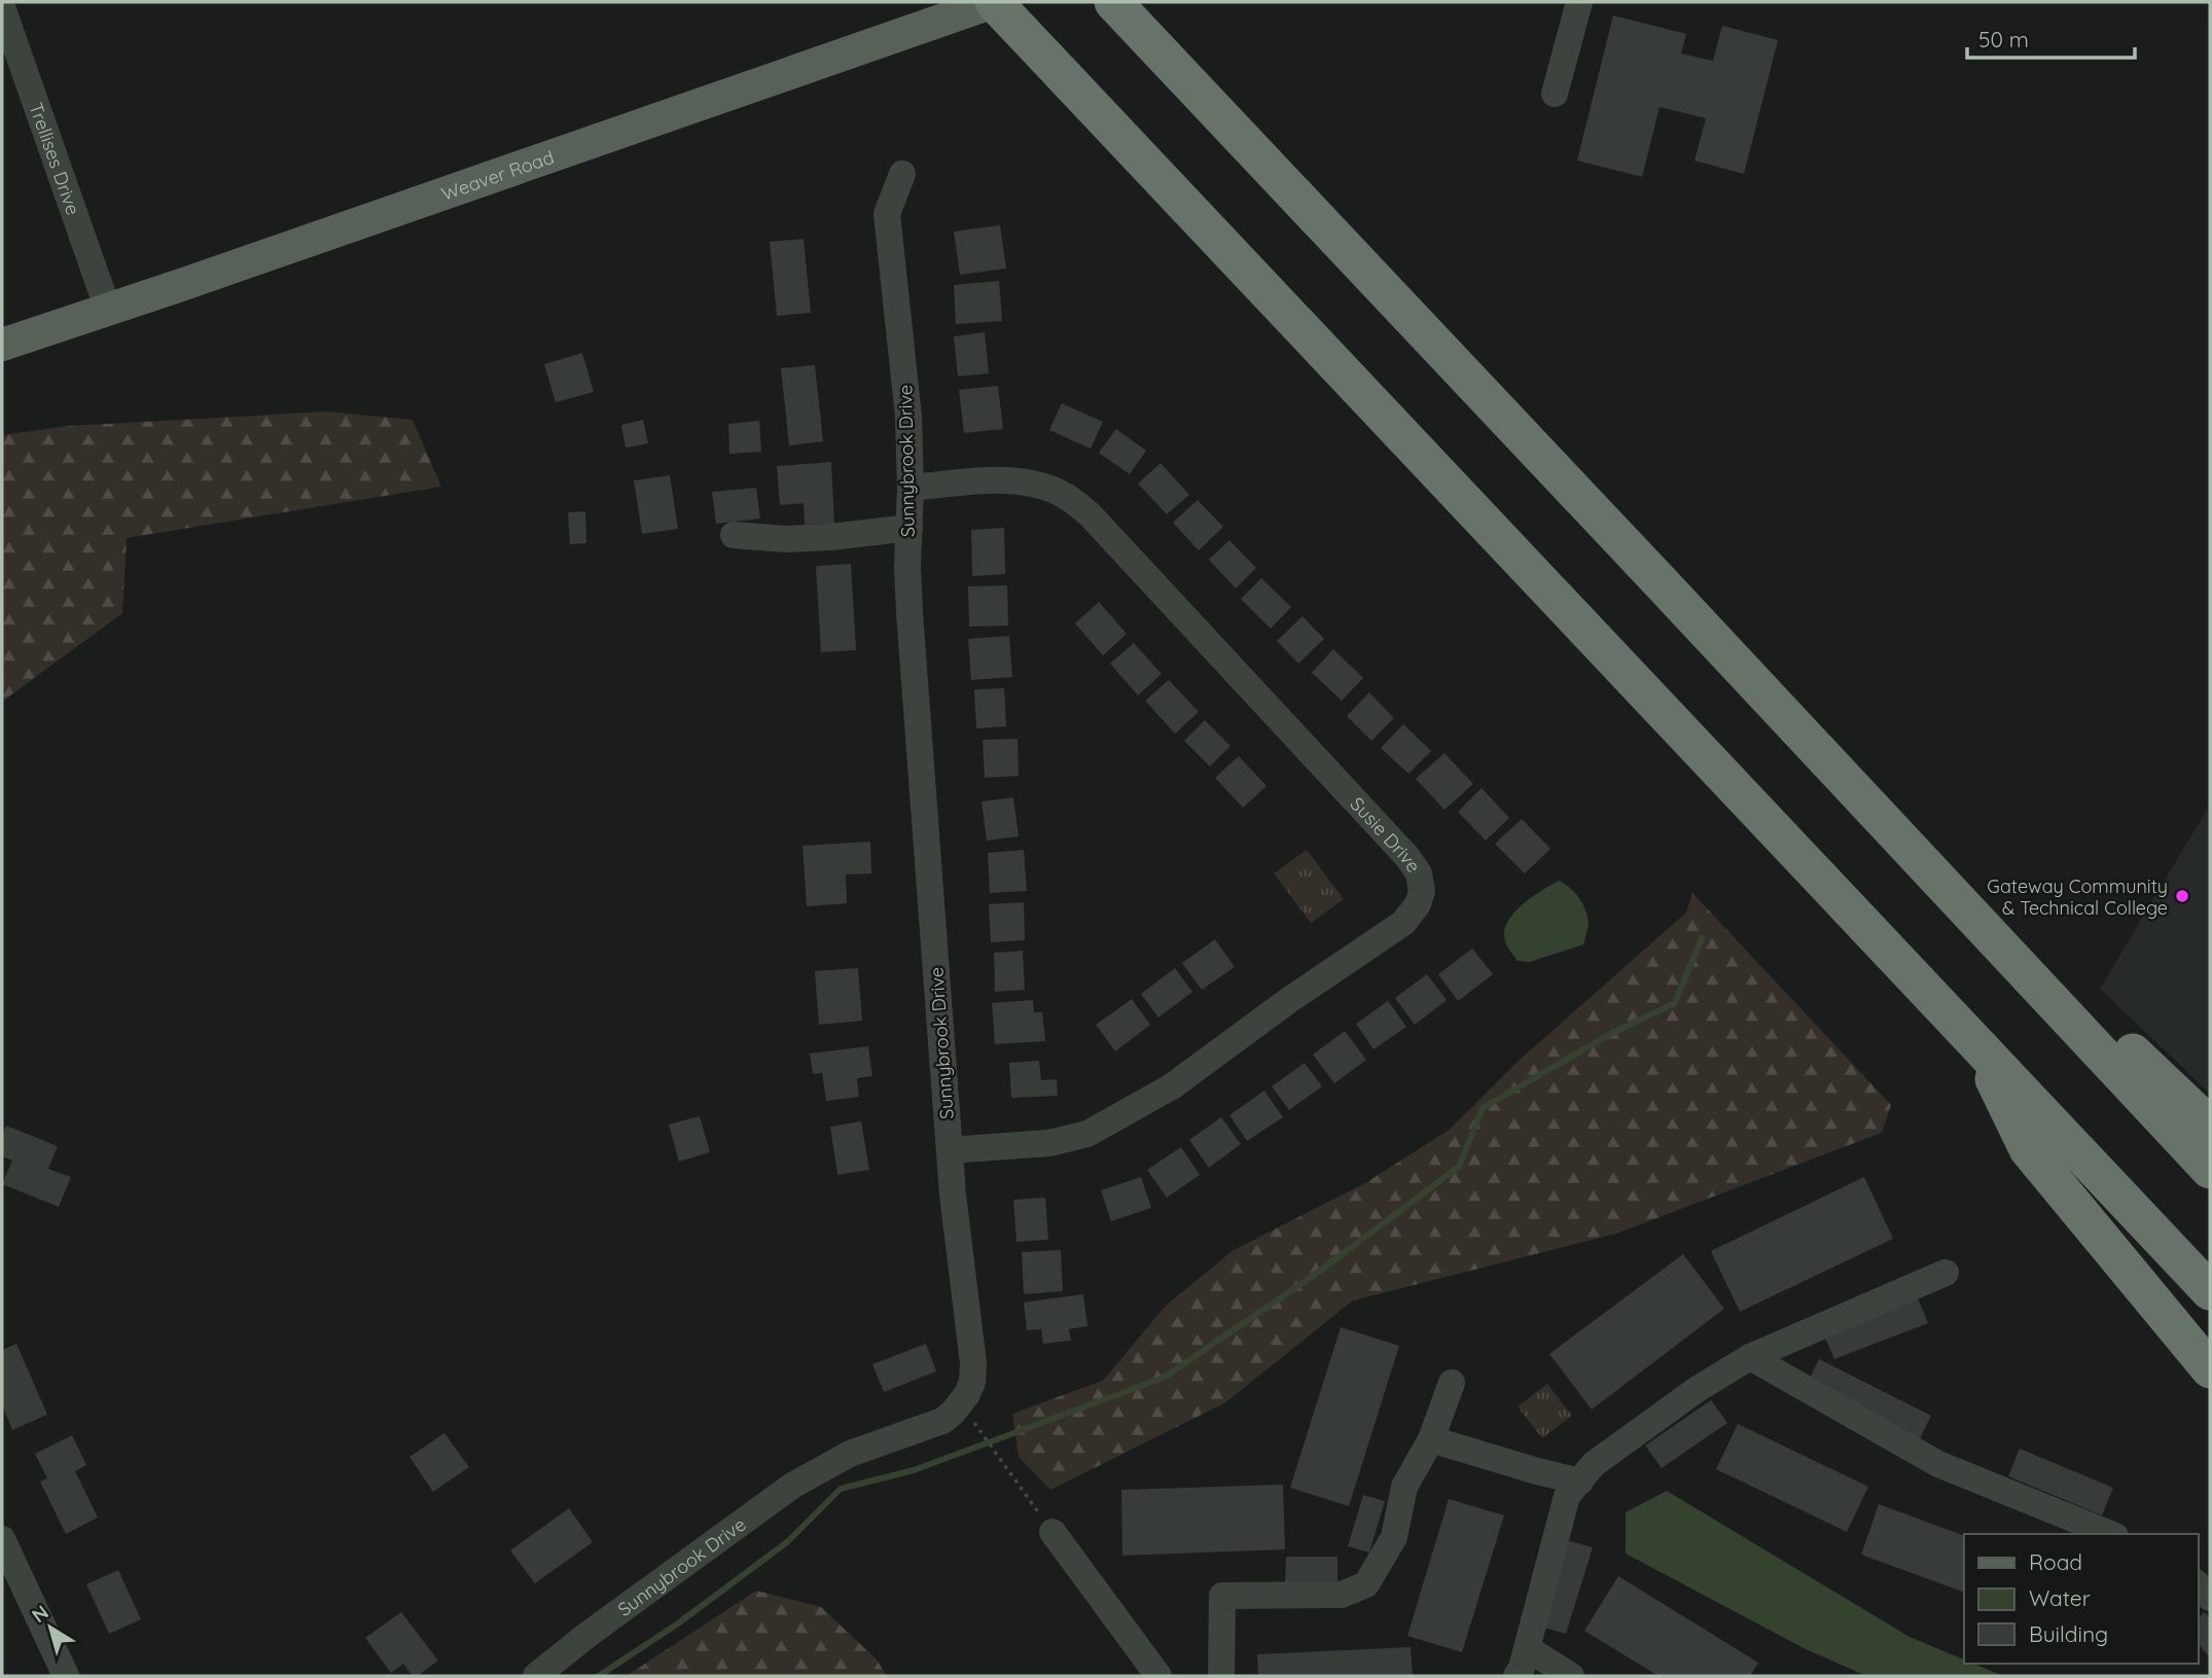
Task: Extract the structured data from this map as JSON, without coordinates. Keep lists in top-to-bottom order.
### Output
{
  "streets": {
    "main road": ["Weaver Road"],
    "street": ["Trellises Drive", "Sunnybrook Drive", "Susie Drive"]
  },
  "crossings": [
    ["Trellises Drive", "Weaver Road"],
    ["Sunnybrook Drive", "Susie Drive"]
  ],
  "places": ["Gateway Community & Technical College"],
  "legend": ["Road", "Water", "Building"],
  "scale_bar": "50 m",
  "north": "top left"
}
